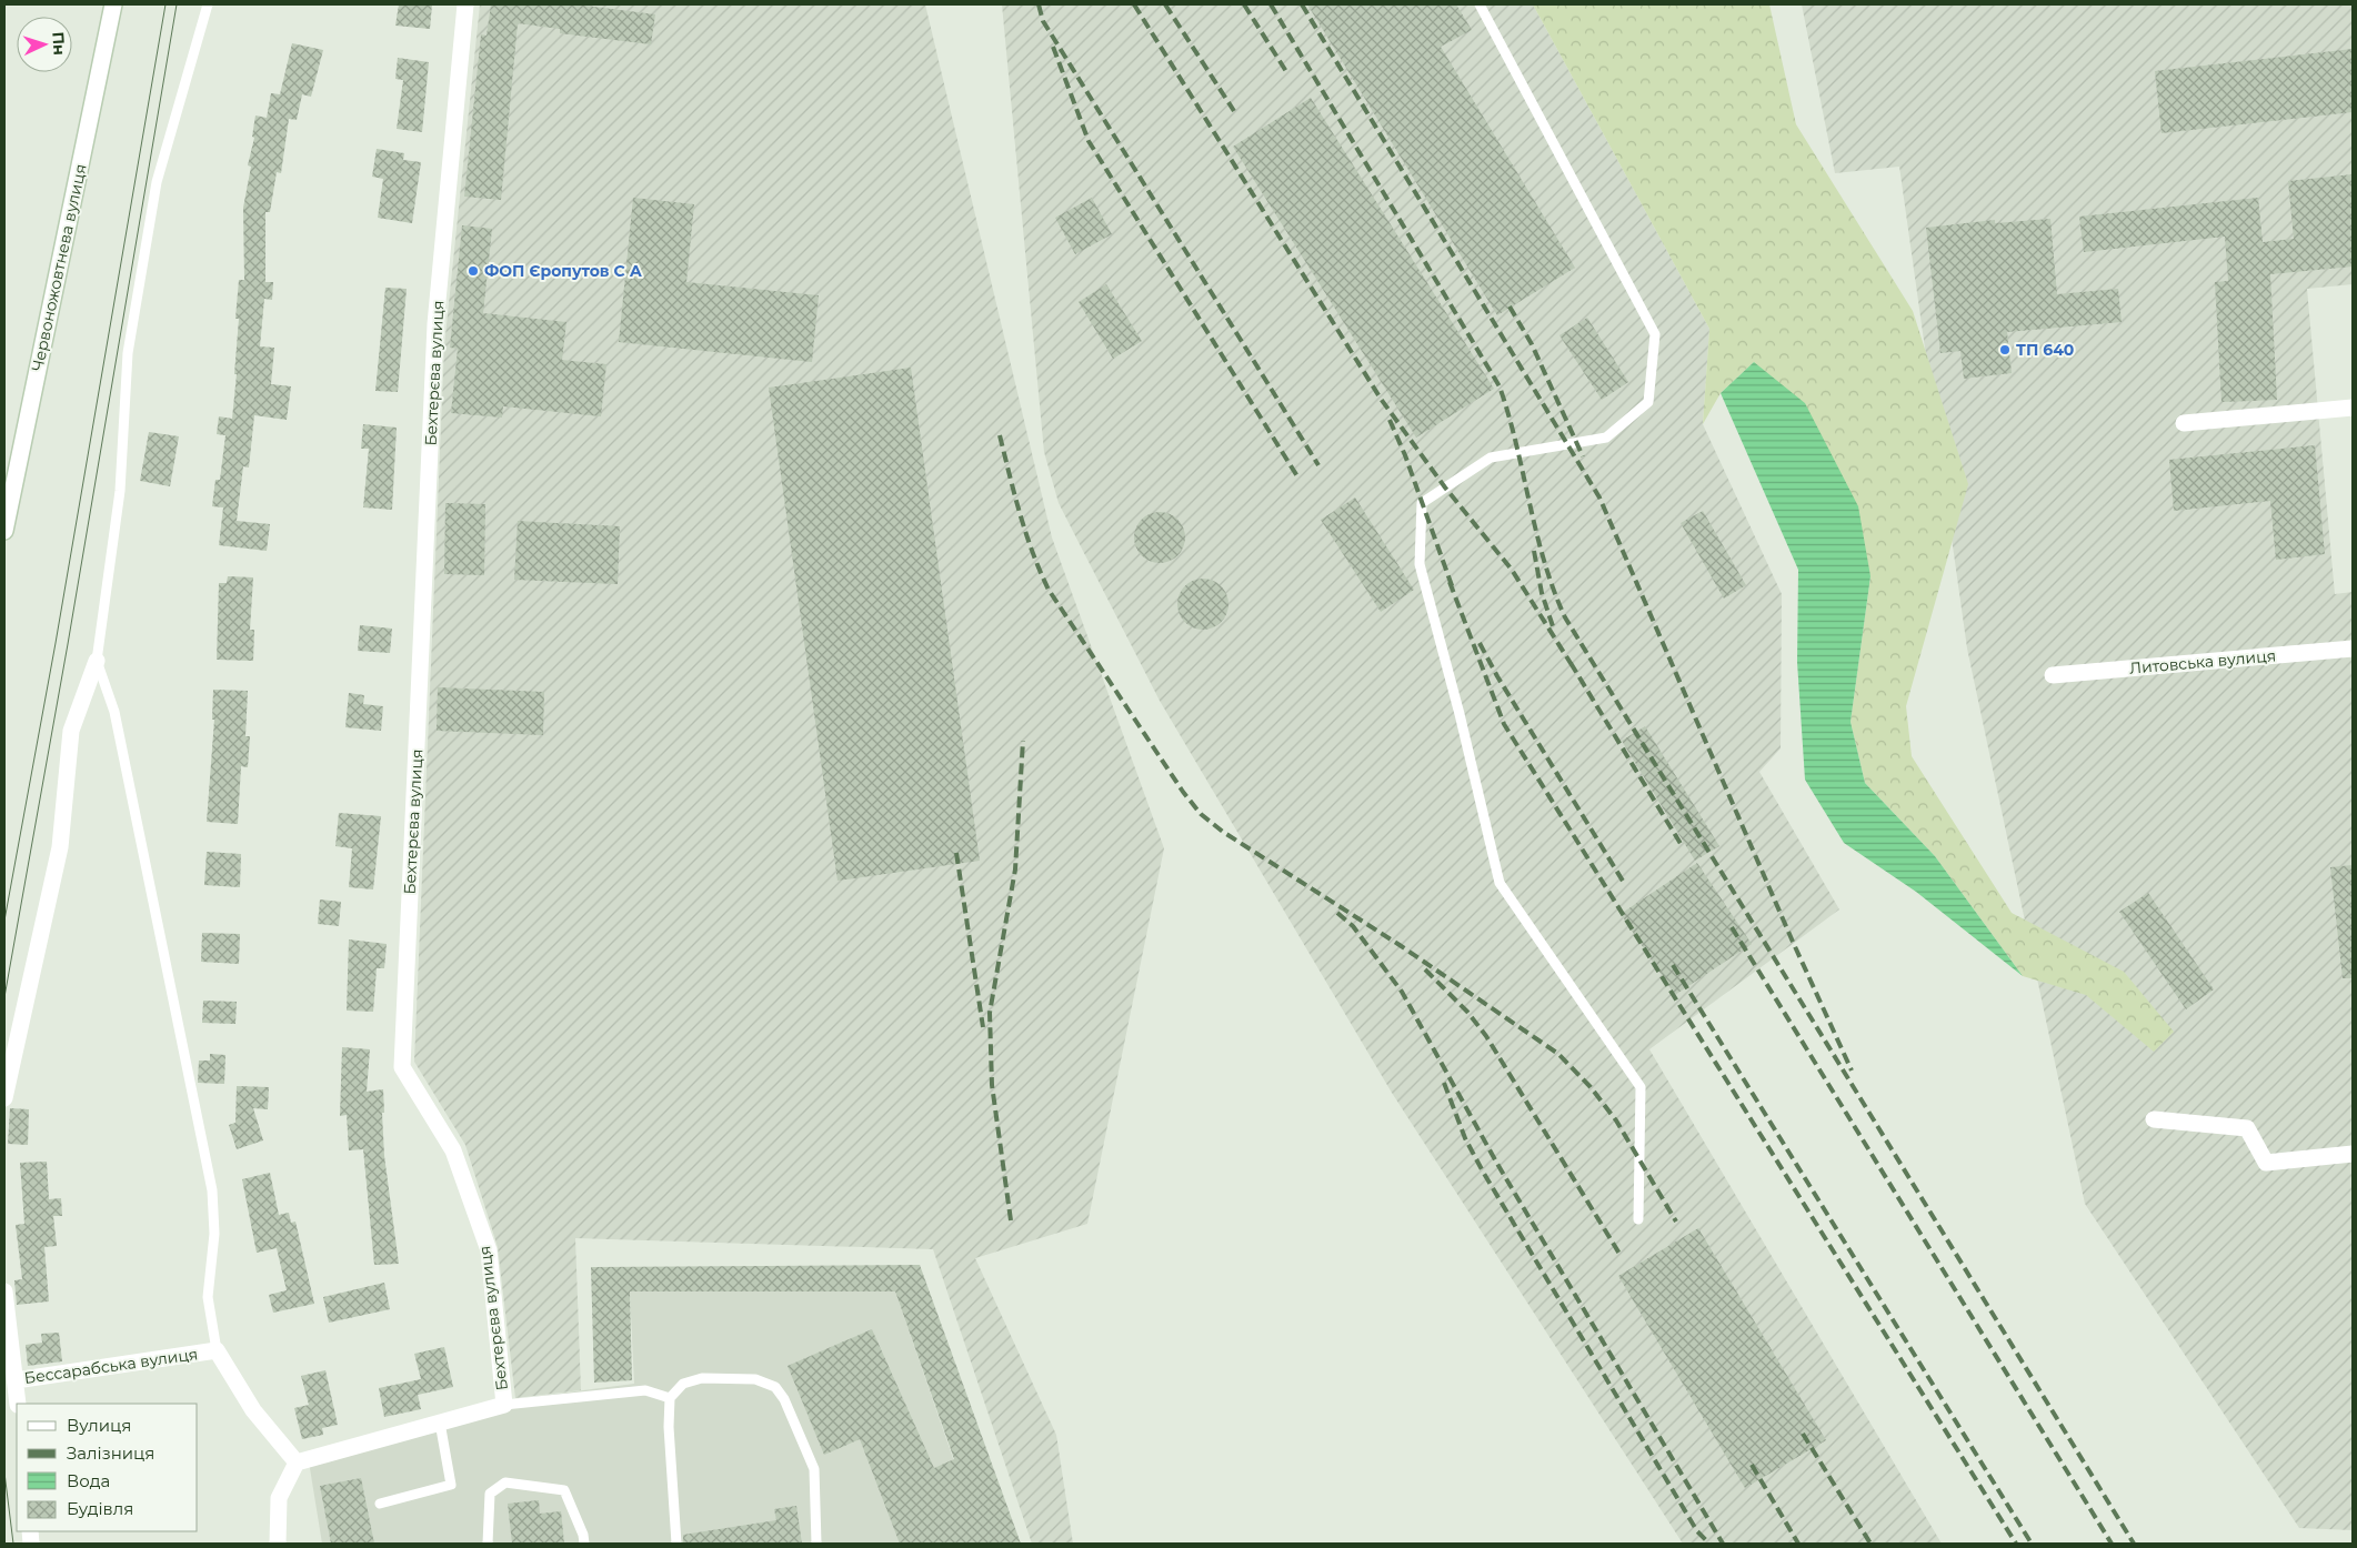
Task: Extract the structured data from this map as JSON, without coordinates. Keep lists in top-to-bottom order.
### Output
{
  "streets": {
    "street": [
      "Червоножовтнева вулиця",
      "Бехтерєва вулиця",
      "Литовська вулиця",
      "Бессарабська вулиця"
    ]
  },
  "crossings": [
    ["Бехтерєва вулиця", "Бессарабська вулиця"]
  ],
  "places": ["ФОП Єропутов С А", "ТП 640"],
  "legend": [
    "Вулиця",
    "Залізниця",
    "Вода",
    "Будівля"
  ],
  "north": "right"
}
